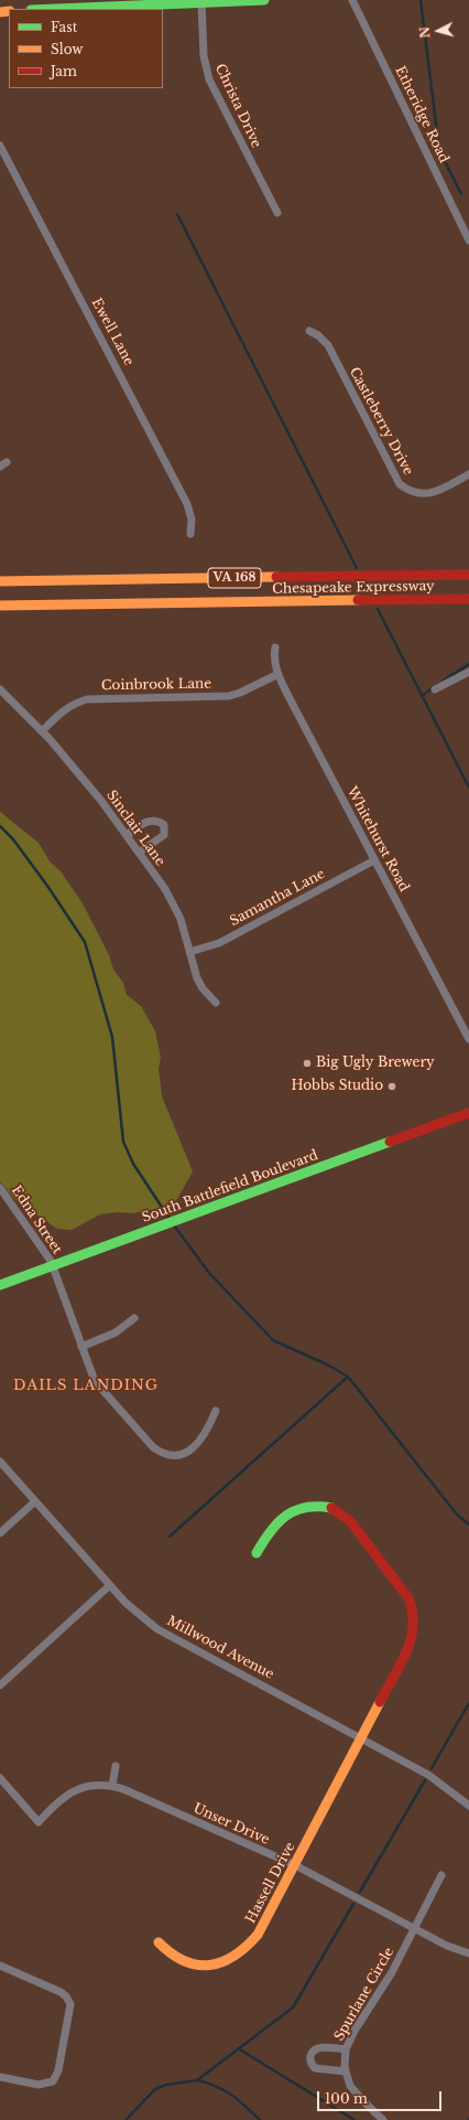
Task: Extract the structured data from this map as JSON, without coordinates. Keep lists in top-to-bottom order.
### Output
{
  "streets": {
    "main road": [
      "VA 168",
      "Chesapeake Expressway",
      "South Battlefield Boulevard",
      "Hassell Drive"
    ],
    "street": [
      "Christa Drive",
      "Etheridge Road",
      "Ewell Lane",
      "Castleberry Drive",
      "Coinbrook Lane",
      "Sinclair Lane",
      "Whitehurst Road",
      "Samantha Lane",
      "Edna Street",
      "Millwood Avenue",
      "Unser Drive",
      "Spurlane Circle"
    ]
  },
  "crossings": [
    ["Coinbrook Lane", "Sinclair Lane"],
    ["Coinbrook Lane", "Whitehurst Road"],
    ["Sinclair Lane", "Samantha Lane"],
    ["Whitehurst Road", "Samantha Lane"],
    ["South Battlefield Boulevard", "Edna Street"],
    ["Millwood Avenue", "Hassell Drive"],
    ["Unser Drive", "Hassell Drive"],
    ["Unser Drive", "Spurlane Circle"]
  ],
  "districts": ["DAILS LANDING"],
  "places": ["Big Ugly Brewery", "Hobbs Studio"],
  "legend": ["Fast", "Slow", "Jam"],
  "scale_bar": "100 m",
  "north": "left"
}
